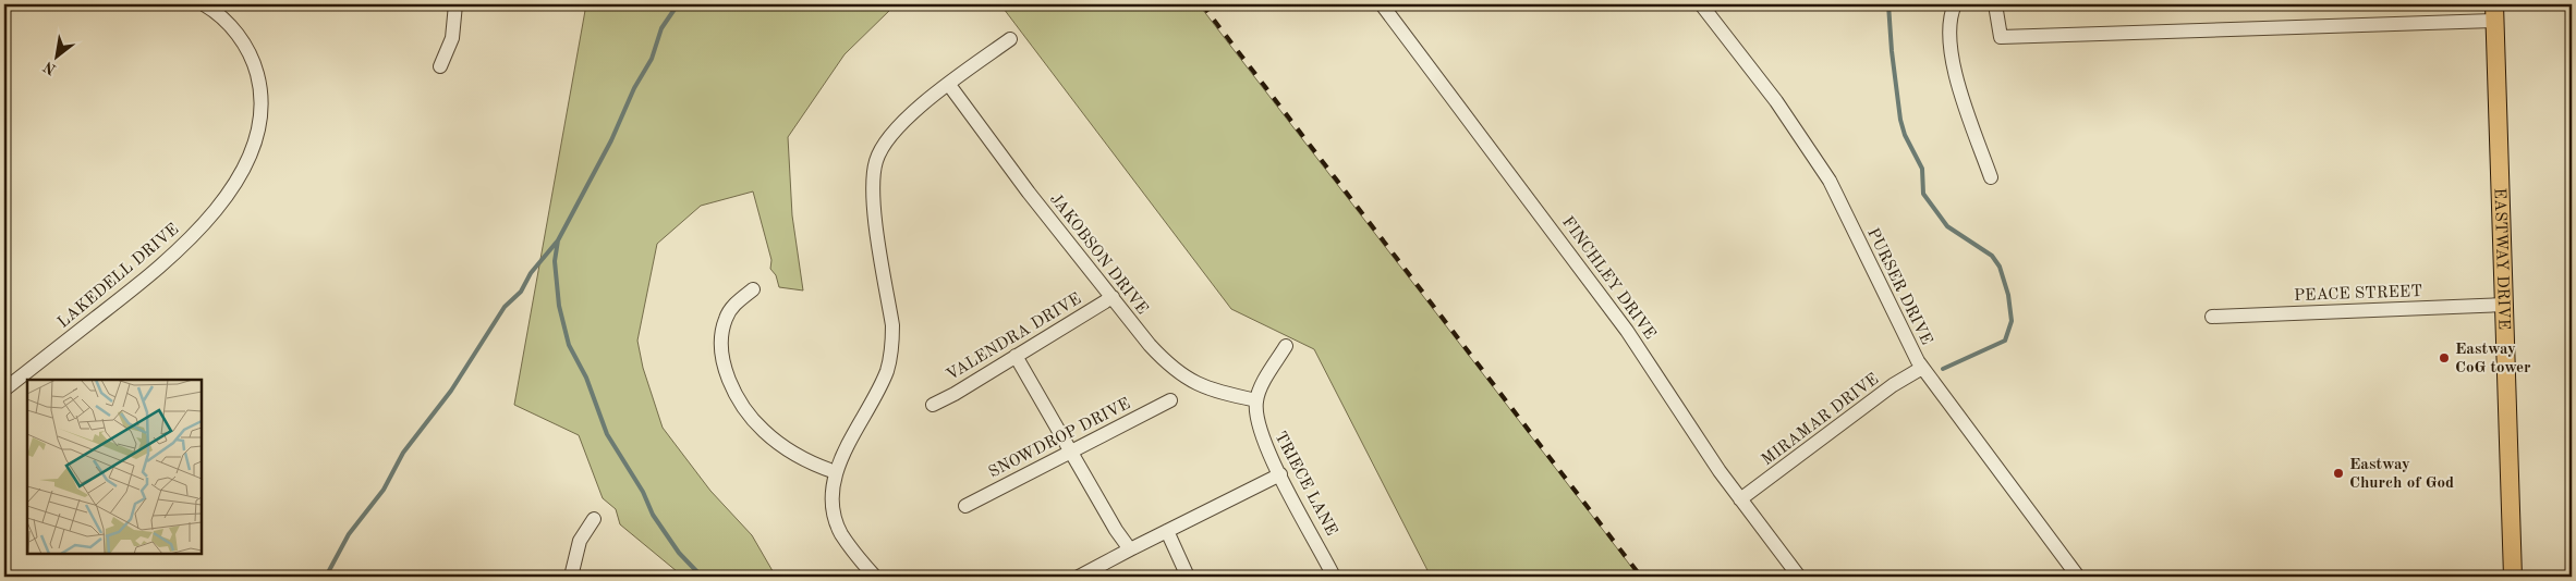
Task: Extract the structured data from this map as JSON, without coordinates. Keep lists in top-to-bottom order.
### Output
{
  "streets": {
    "main road": ["EASTWAY DRIVE"],
    "street": [
      "JAKOBSON DRIVE",
      "LAKEDELL DRIVE",
      "FINCHLEY DRIVE",
      "PURSER DRIVE",
      "PEACE STREET",
      "VALENDRA DRIVE",
      "MIRAMAR DRIVE",
      "SNOWDROP DRIVE",
      "TRIECE LANE"
    ]
  },
  "crossings": [
    ["JAKOBSON DRIVE", "VALENDRA DRIVE"],
    ["JAKOBSON DRIVE", "TRIECE LANE"],
    ["EASTWAY DRIVE", "PEACE STREET"],
    ["FINCHLEY DRIVE", "MIRAMAR DRIVE"],
    ["PURSER DRIVE", "MIRAMAR DRIVE"]
  ],
  "places": ["Eastway CoG tower", "Eastway Church of God"],
  "north": "bottom left"
}
